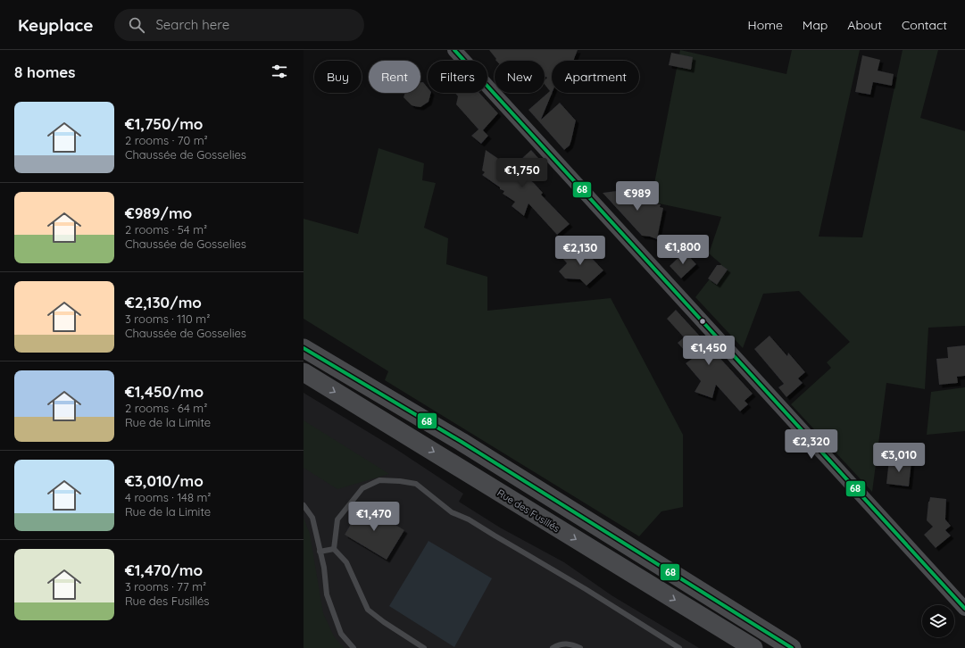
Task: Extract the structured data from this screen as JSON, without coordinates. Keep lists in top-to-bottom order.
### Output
{
  "streets": {
    "highway": ["Rue des Fusillés"]
  },
  "lines": ["transit line 68"],
  "page": {
    "header": "Keyplace",
    "search": "Search here",
    "nav": [
      "Home",
      "Map",
      "About",
      "Contact"
    ],
    "heading": "8 homes",
    "chip": [
      "Buy",
      "Rent",
      "Filters",
      "New",
      "Apartment"
    ],
    "list": [
      {
        "name": "€1,750/mo",
        "note": "2 rooms · 70 m² · Chaussée de Gosselies"
      },
      {
        "name": "€989/mo",
        "note": "2 rooms · 54 m² · Chaussée de Gosselies"
      },
      {
        "name": "€2,130/mo",
        "note": "3 rooms · 110 m² · Chaussée de Gosselies"
      },
      {
        "name": "€1,450/mo",
        "note": "2 rooms · 64 m² · Rue de la Limite"
      },
      {
        "name": "€3,010/mo",
        "note": "4 rooms · 148 m² · Rue de la Limite"
      },
      {
        "name": "€1,470/mo",
        "note": "3 rooms · 77 m² · Rue des Fusillés"
      }
    ],
    "price": [
      "€1,750",
      "€989",
      "€1,800",
      "€2,130",
      "€1,450",
      "€2,320",
      "€3,010",
      "€1,470"
    ]
  }
}
